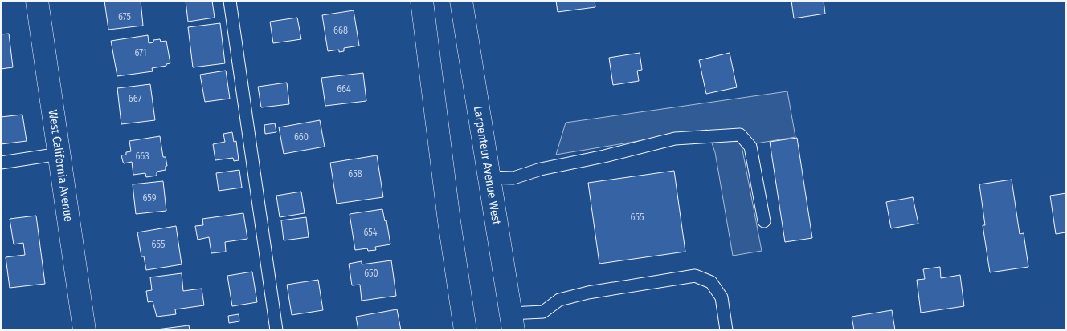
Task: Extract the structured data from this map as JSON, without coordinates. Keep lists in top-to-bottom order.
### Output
{
  "streets": {
    "main road": ["West California Avenue", "Larpenteur Avenue West"]
  },
  "house_numbers": [
    "675",
    "668",
    "671",
    "664",
    "667",
    "660",
    "663",
    "658",
    "659",
    "655",
    "654",
    "655",
    "650"
  ]
}
